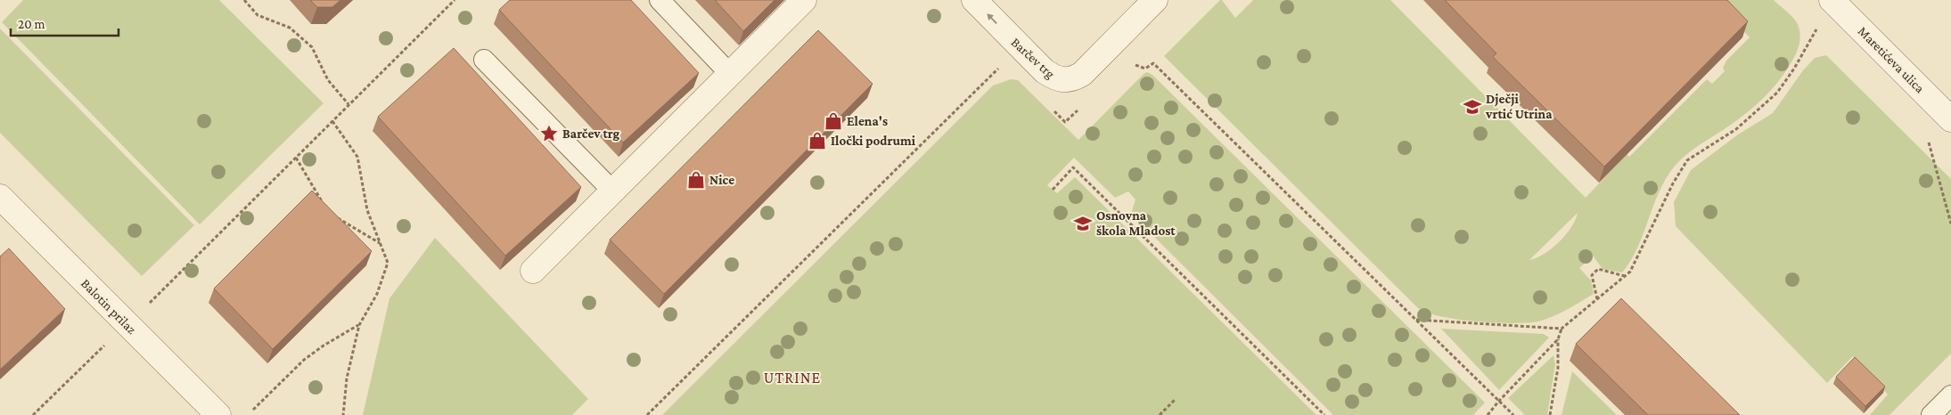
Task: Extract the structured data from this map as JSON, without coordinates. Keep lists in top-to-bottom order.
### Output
{
  "streets": {
    "street": ["Barčev trg", "Maretićeva ulica", "Balotin prilaz"]
  },
  "districts": ["UTRINE"],
  "places": {
    "school or university": ["Dječji vrtić Utrina", "Osnovna škola Mladost"],
    "shop": ["Elena's", "Iločki podrumi", "Nice"],
    "place": ["Barčev trg"]
  },
  "scale_bar": "20 m"
}
